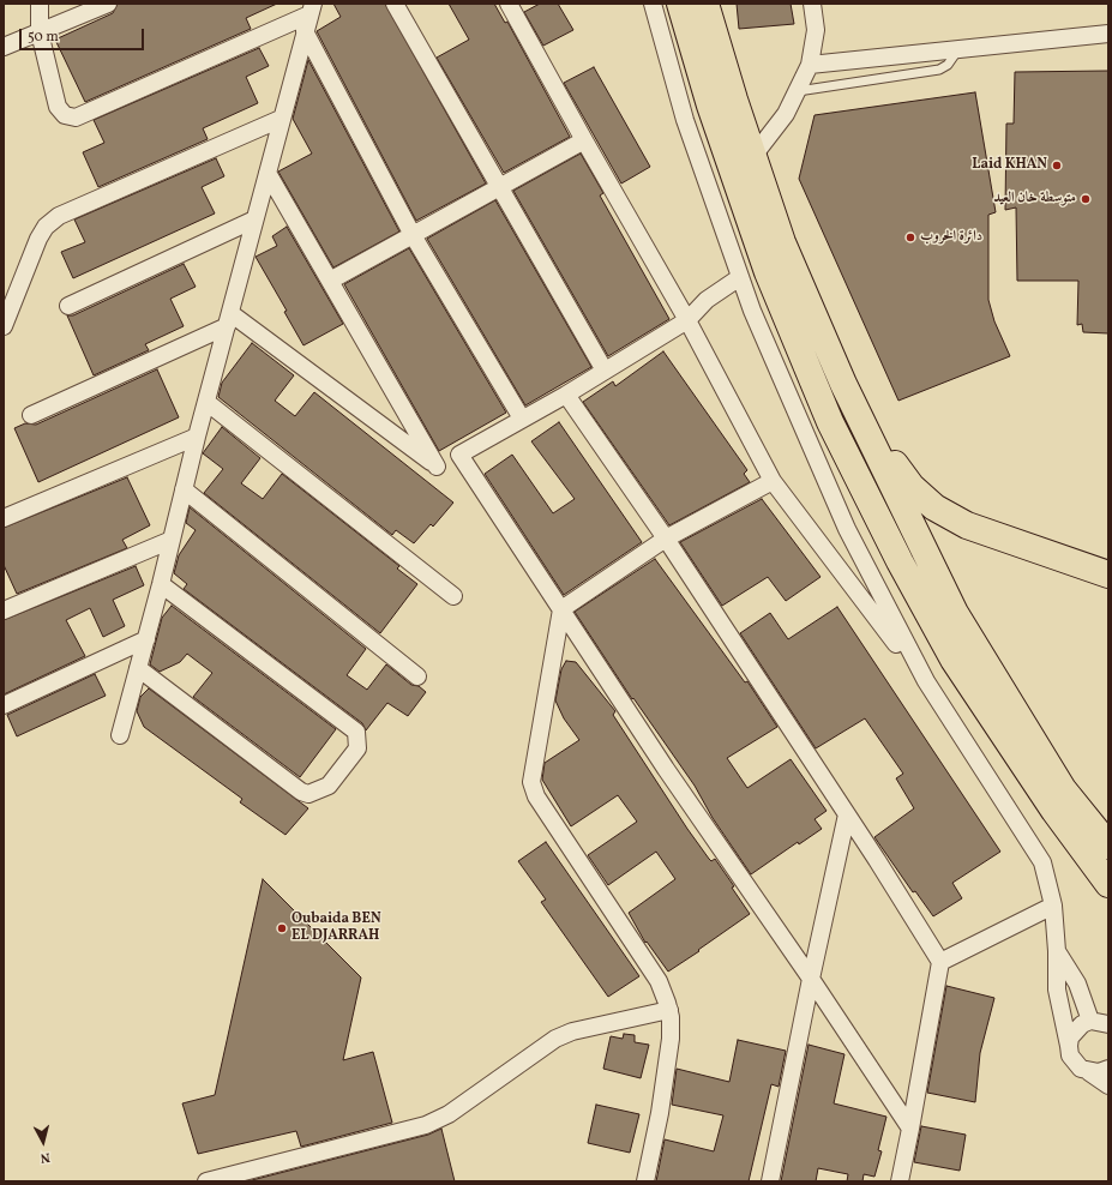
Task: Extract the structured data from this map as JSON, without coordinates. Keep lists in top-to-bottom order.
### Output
{
  "places": [
    "Laid KHAN",
    "متوسطة خان العيد",
    "دائرة الخروب",
    "Oubaida BEN EL DJARRAH"
  ],
  "scale_bar": "50 m",
  "north": "bottom"
}
